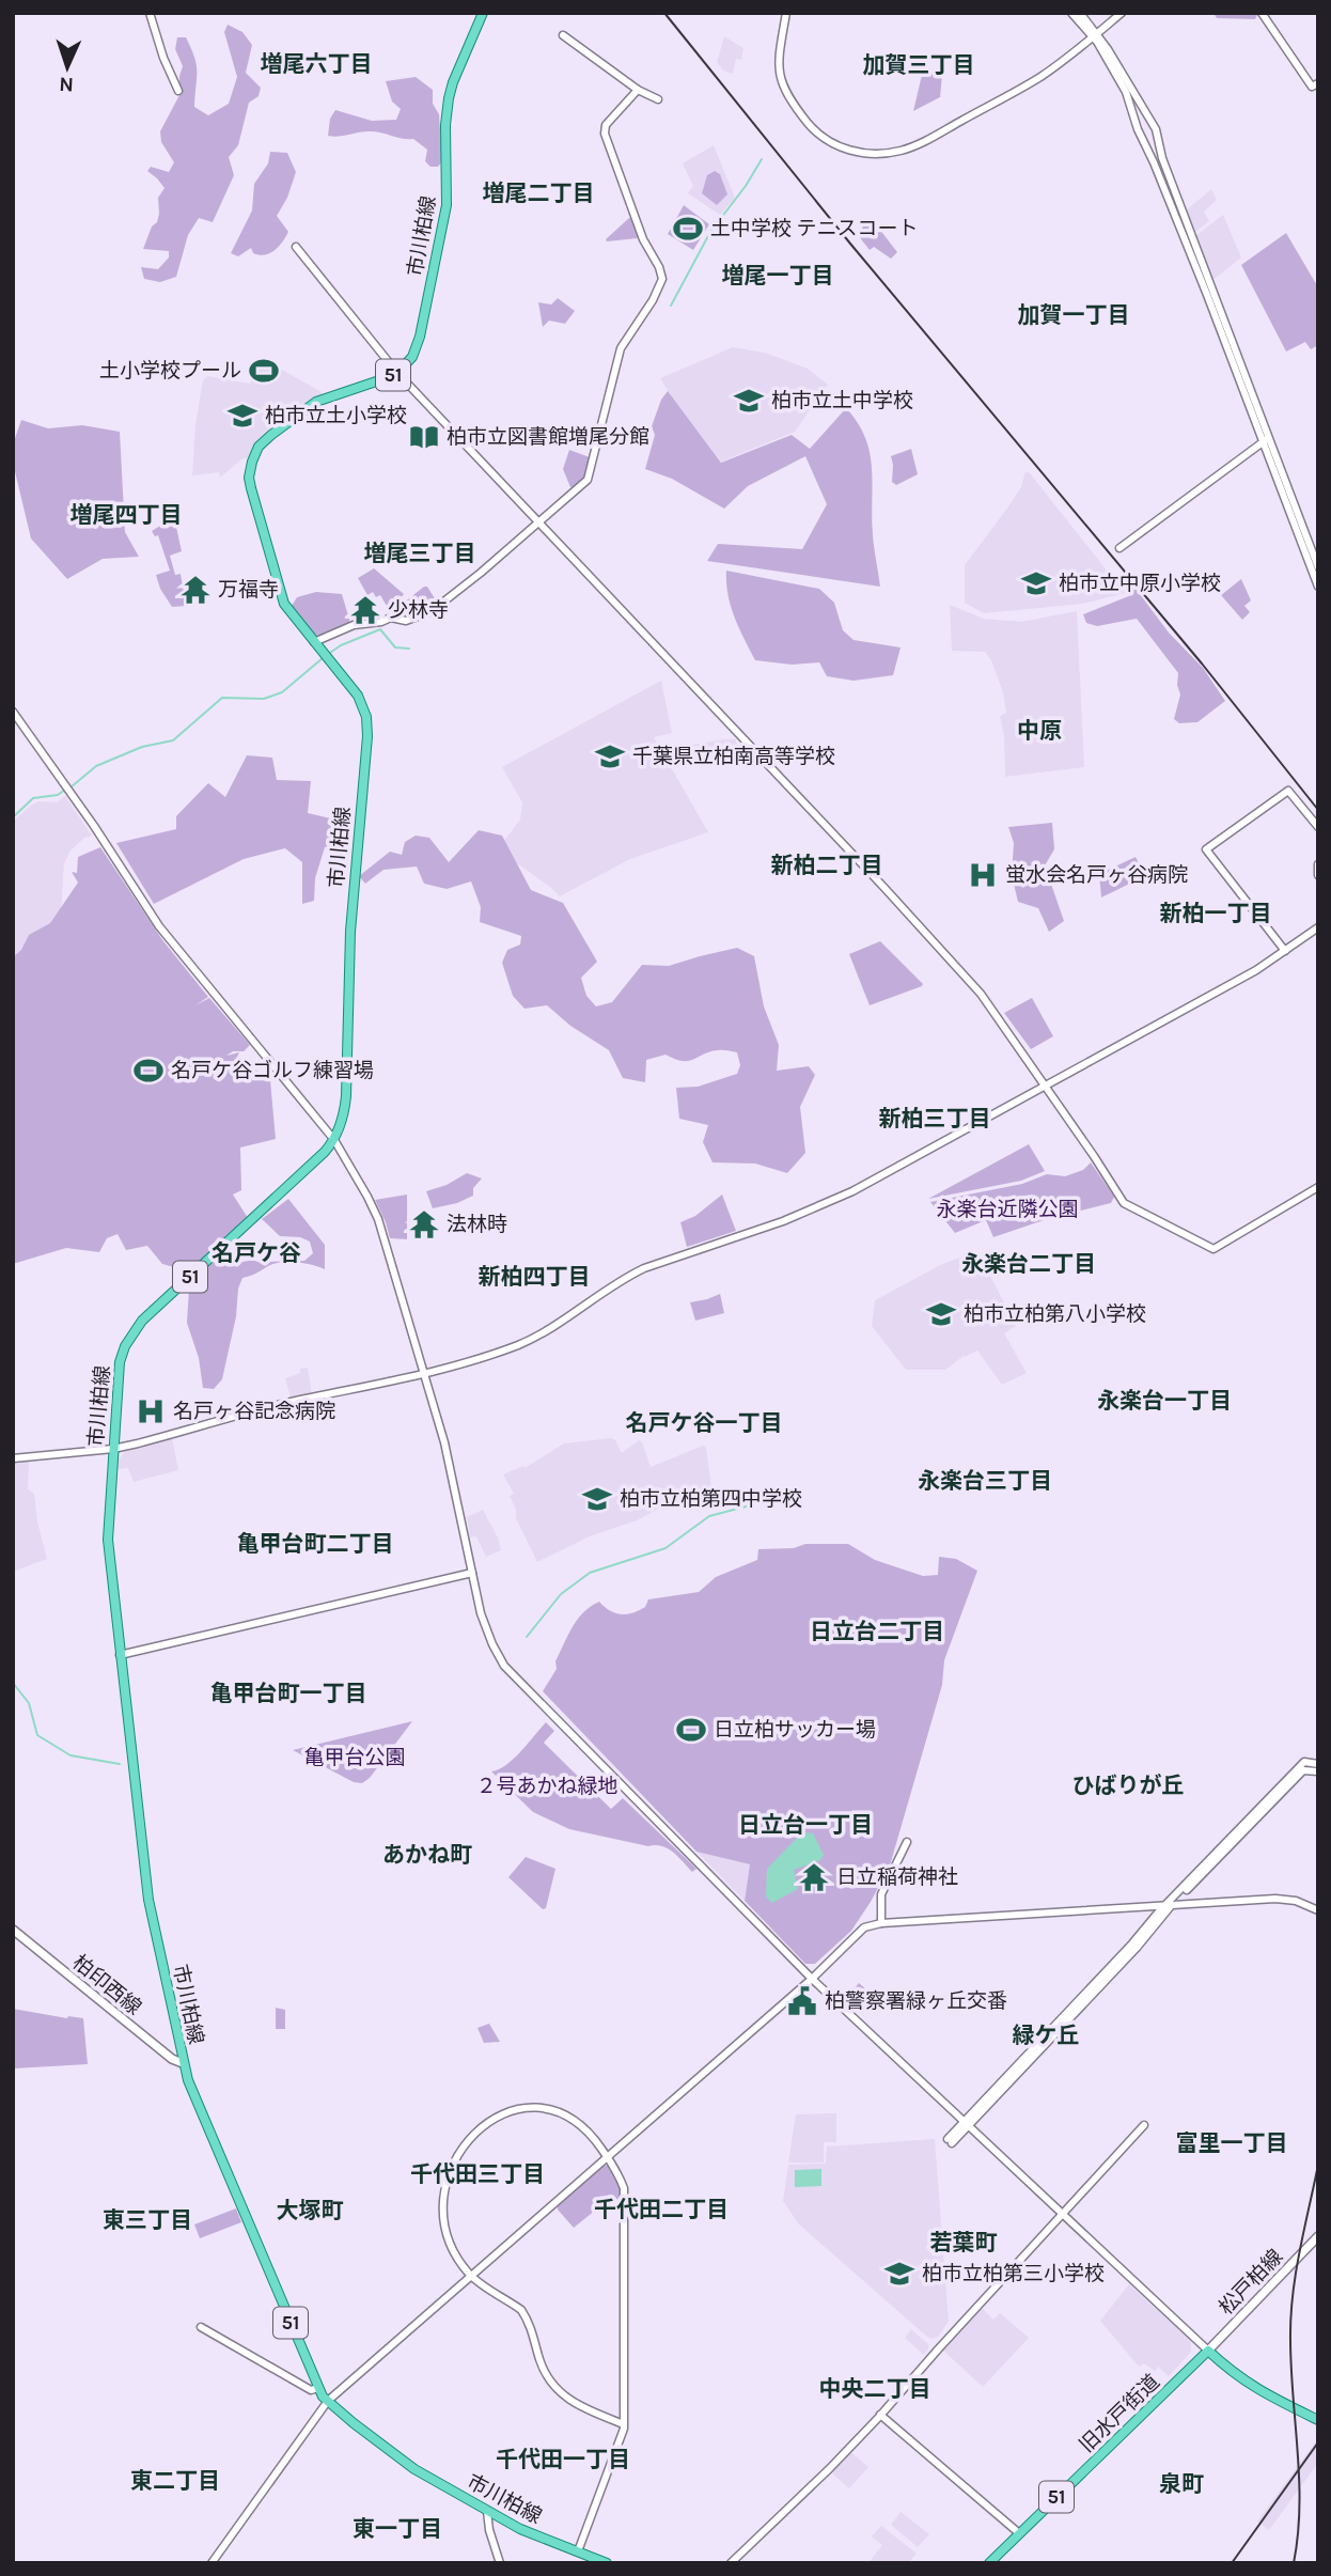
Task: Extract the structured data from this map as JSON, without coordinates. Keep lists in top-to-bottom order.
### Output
{
  "streets": {
    "main road": [
      "市川柏線",
      "51",
      "柏印西線",
      "松戸柏線",
      "旧水戸街道"
    ]
  },
  "crossings": [
    ["市川柏線", "柏印西線"],
    ["松戸柏線", "旧水戸街道"]
  ],
  "districts": [
    "増尾六丁目",
    "加賀三丁目",
    "増尾二丁目",
    "増尾一丁目",
    "加賀一丁目",
    "増尾四丁目",
    "増尾三丁目",
    "中原",
    "新柏二丁目",
    "新柏一丁目",
    "新柏三丁目",
    "名戸ケ谷",
    "永楽台二丁目",
    "新柏四丁目",
    "永楽台一丁目",
    "名戸ケ谷一丁目",
    "永楽台三丁目",
    "亀甲台町二丁目",
    "日立台二丁目",
    "亀甲台町一丁目",
    "ひばりが丘",
    "日立台一丁目",
    "あかね町",
    "緑ケ丘",
    "富里一丁目",
    "千代田三丁目",
    "千代田二丁目",
    "大塚町",
    "東三丁目",
    "若葉町",
    "中央二丁目",
    "千代田一丁目",
    "東二丁目",
    "泉町",
    "東一丁目"
  ],
  "parks": ["永楽台近隣公園", "亀甲台公園", "２号あかね緑地"],
  "places": {
    "sports": [
      "土中学校 テニスコート",
      "土小学校プール",
      "名戸ケ谷ゴルフ練習場",
      "日立柏サッカー場"
    ],
    "school or university": [
      "柏市立土中学校",
      "柏市立土小学校",
      "柏市立中原小学校",
      "千葉県立柏南高等学校",
      "柏市立柏第八小学校",
      "柏市立柏第四中学校",
      "柏市立柏第三小学校"
    ],
    "library": ["柏市立図書館増尾分館"],
    "temple": [
      "万福寺",
      "少林寺",
      "法林時",
      "日立稲荷神社"
    ],
    "hospital": ["蛍水会名戸ヶ谷病院", "名戸ヶ谷記念病院"],
    "public building": ["柏警察署緑ヶ丘交番"]
  },
  "north": "bottom"
}
